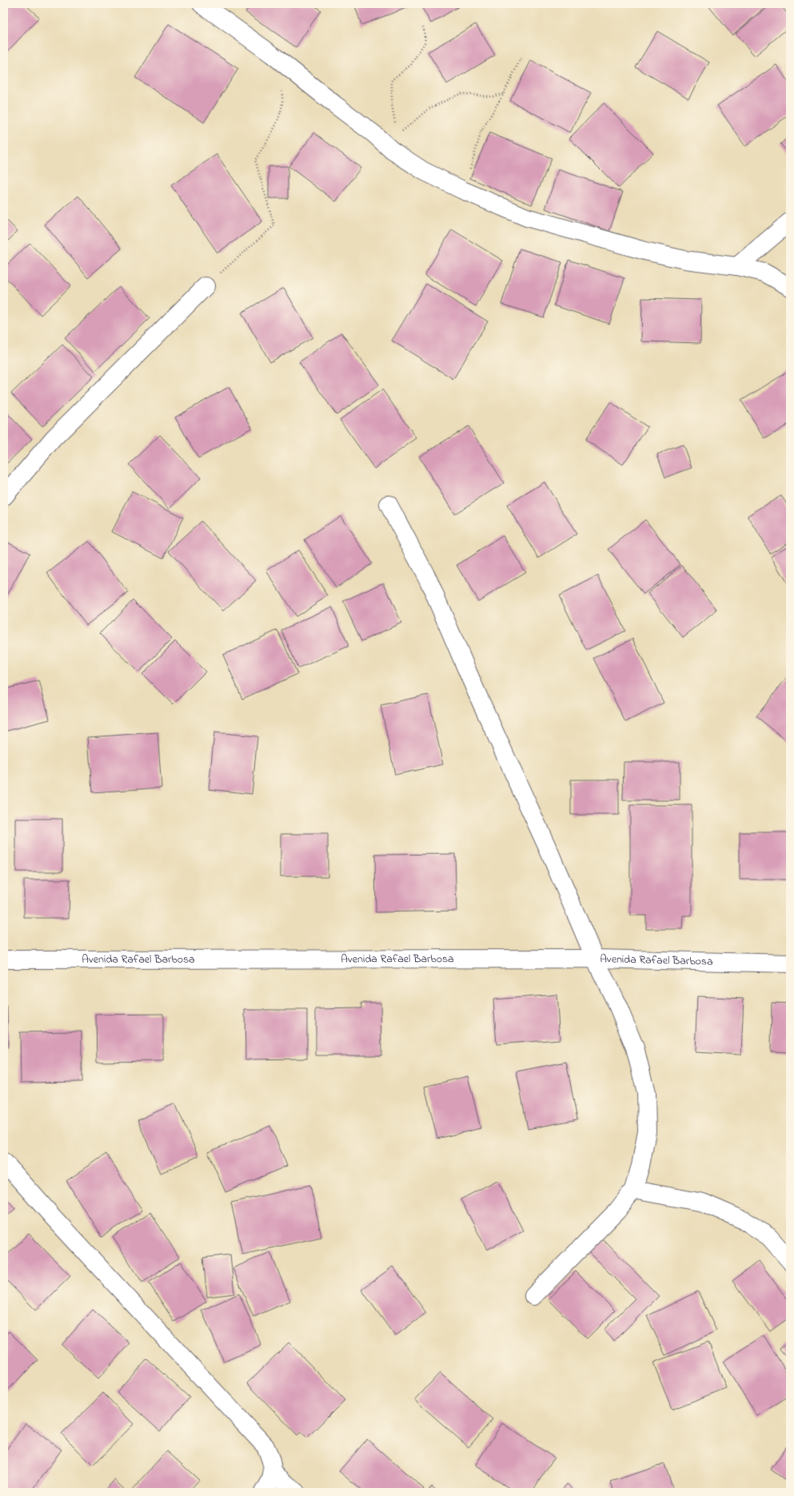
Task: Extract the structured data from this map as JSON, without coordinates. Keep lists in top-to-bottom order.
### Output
{
  "streets": {
    "street": ["Avenida Rafael Barbosa"]
  }
}
